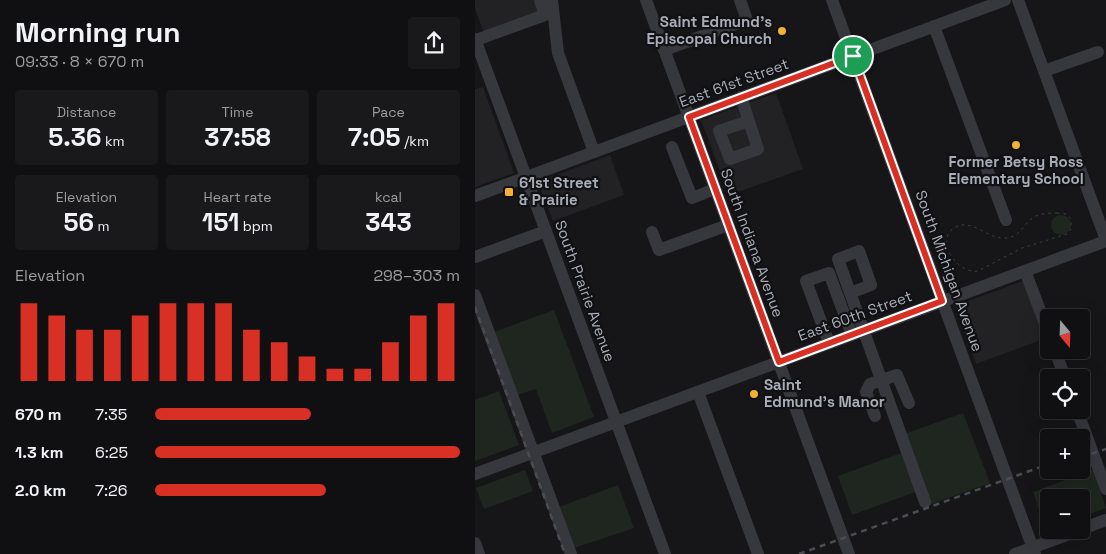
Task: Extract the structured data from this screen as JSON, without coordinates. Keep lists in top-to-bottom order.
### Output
{
  "streets": {
    "street": [
      "East 61st Street",
      "South Indiana Avenue",
      "South Michigan Avenue",
      "South Prairie Avenue",
      "East 60th Street"
    ]
  },
  "crossings": [
    ["East 61st Street", "South Indiana Avenue"],
    ["East 61st Street", "South Michigan Avenue"],
    ["East 61st Street", "South Prairie Avenue"],
    ["South Indiana Avenue", "East 60th Street"],
    ["South Michigan Avenue", "East 60th Street"],
    ["South Prairie Avenue", "East 60th Street"]
  ],
  "places": {
    "other": ["Saint Edmund's Episcopal Church", "Former Betsy Ross Elementary School", "Saint Edmund's Manor"],
    "transit": ["61st Street & Prairie"]
  },
  "north": "bottom",
  "page": {
    "heading": ["Morning run", "09:33 · 8 × 670 m"],
    "stats": [
      ["Distance", "5.36 km"],
      ["Time", "37:58"],
      ["Pace", "7:05 /km"],
      ["Elevation", "56 m"],
      ["Heart rate", "151 bpm"],
      ["kcal", "343"]
    ],
    "chart": ["Elevation", "298–303 m"],
    "map_buttons": ["+", "−"],
    "list": [
      {
        "name": "670 m",
        "note": "7:35"
      },
      {
        "name": "1.3 km",
        "note": "6:25"
      },
      {
        "name": "2.0 km",
        "note": "7:26"
      }
    ]
  }
}
